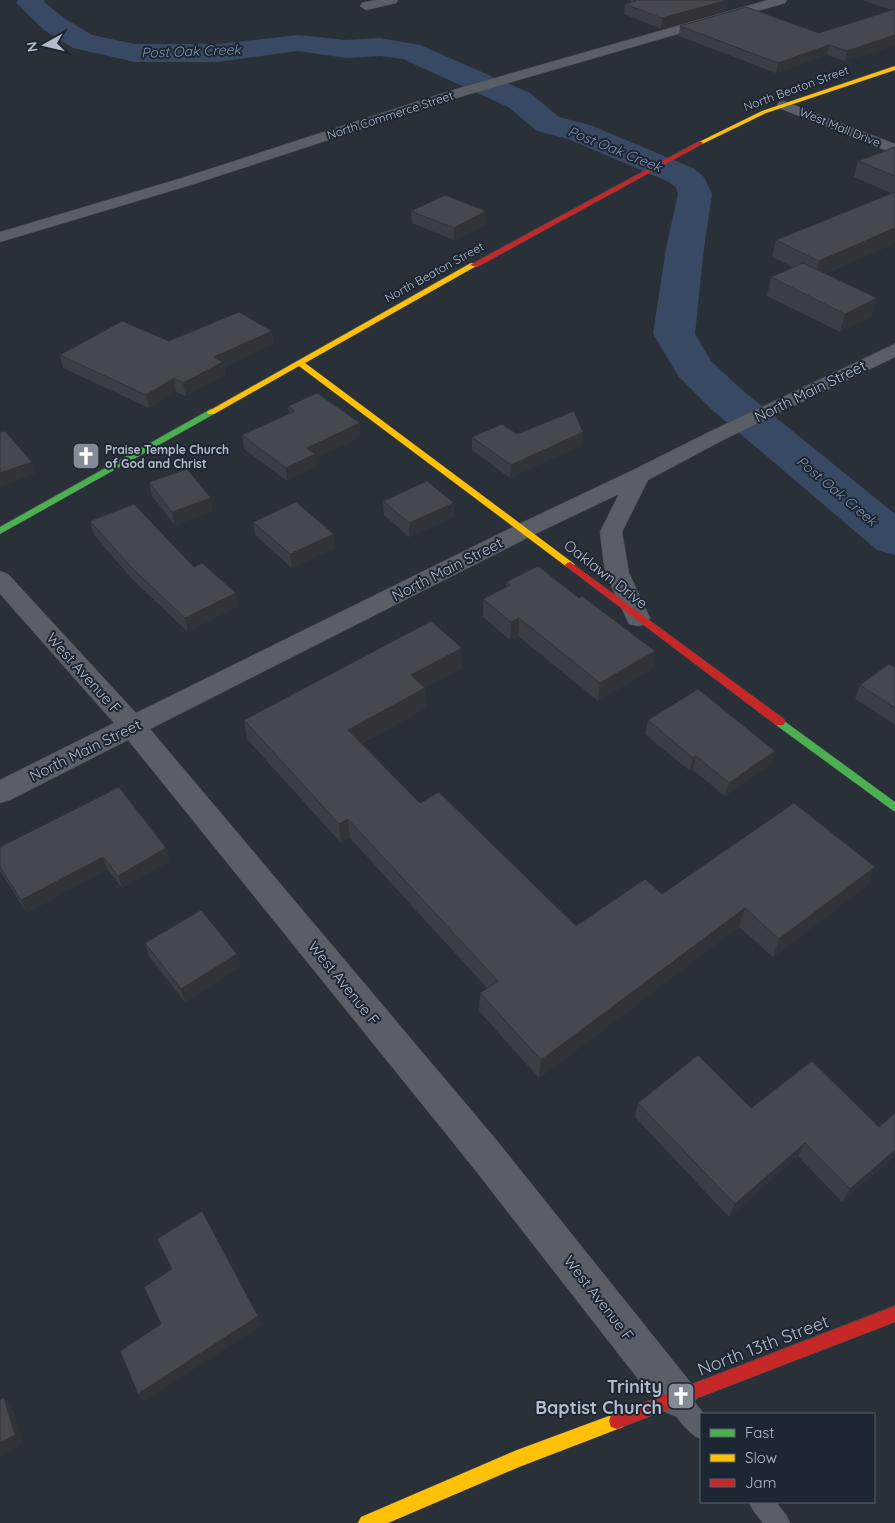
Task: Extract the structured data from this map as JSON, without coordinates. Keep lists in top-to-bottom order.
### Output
{
  "streets": {
    "main road": ["North Beaton Street", "Oaklawn Drive", "North 13th Street"],
    "street": [
      "North Commerce Street",
      "West Mall Drive",
      "North Main Street",
      "West Avenue F"
    ]
  },
  "crossings": [
    ["North Beaton Street", "West Mall Drive"],
    ["North Beaton Street", "Oaklawn Drive"],
    ["North Main Street", "Oaklawn Drive"],
    ["North Main Street", "West Avenue F"],
    ["West Avenue F", "North 13th Street"]
  ],
  "water": ["Post Oak Creek"],
  "places": {
    "church": ["Praise Temple Church of God and Christ", "Trinity Baptist Church"]
  },
  "legend": ["Fast", "Slow", "Jam"],
  "north": "left"
}
